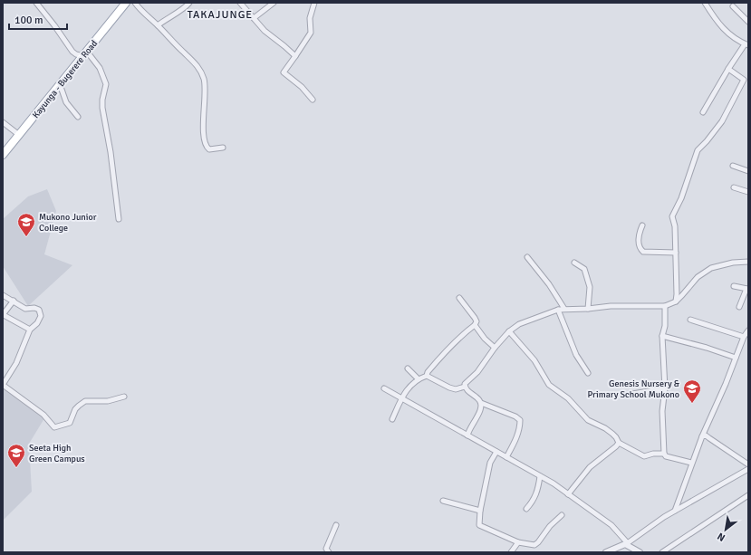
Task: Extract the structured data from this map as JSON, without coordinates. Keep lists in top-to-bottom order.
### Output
{
  "streets": {
    "main road": ["Kayunga - Bugerere Road"]
  },
  "districts": ["TAKAJUNGE"],
  "places": {
    "school or university": ["Mukono Junior College", "Genesis Nursery & Primary School Mukono", "Seeta High Green Campus"]
  },
  "scale_bar": "100 m",
  "north": "bottom left"
}
